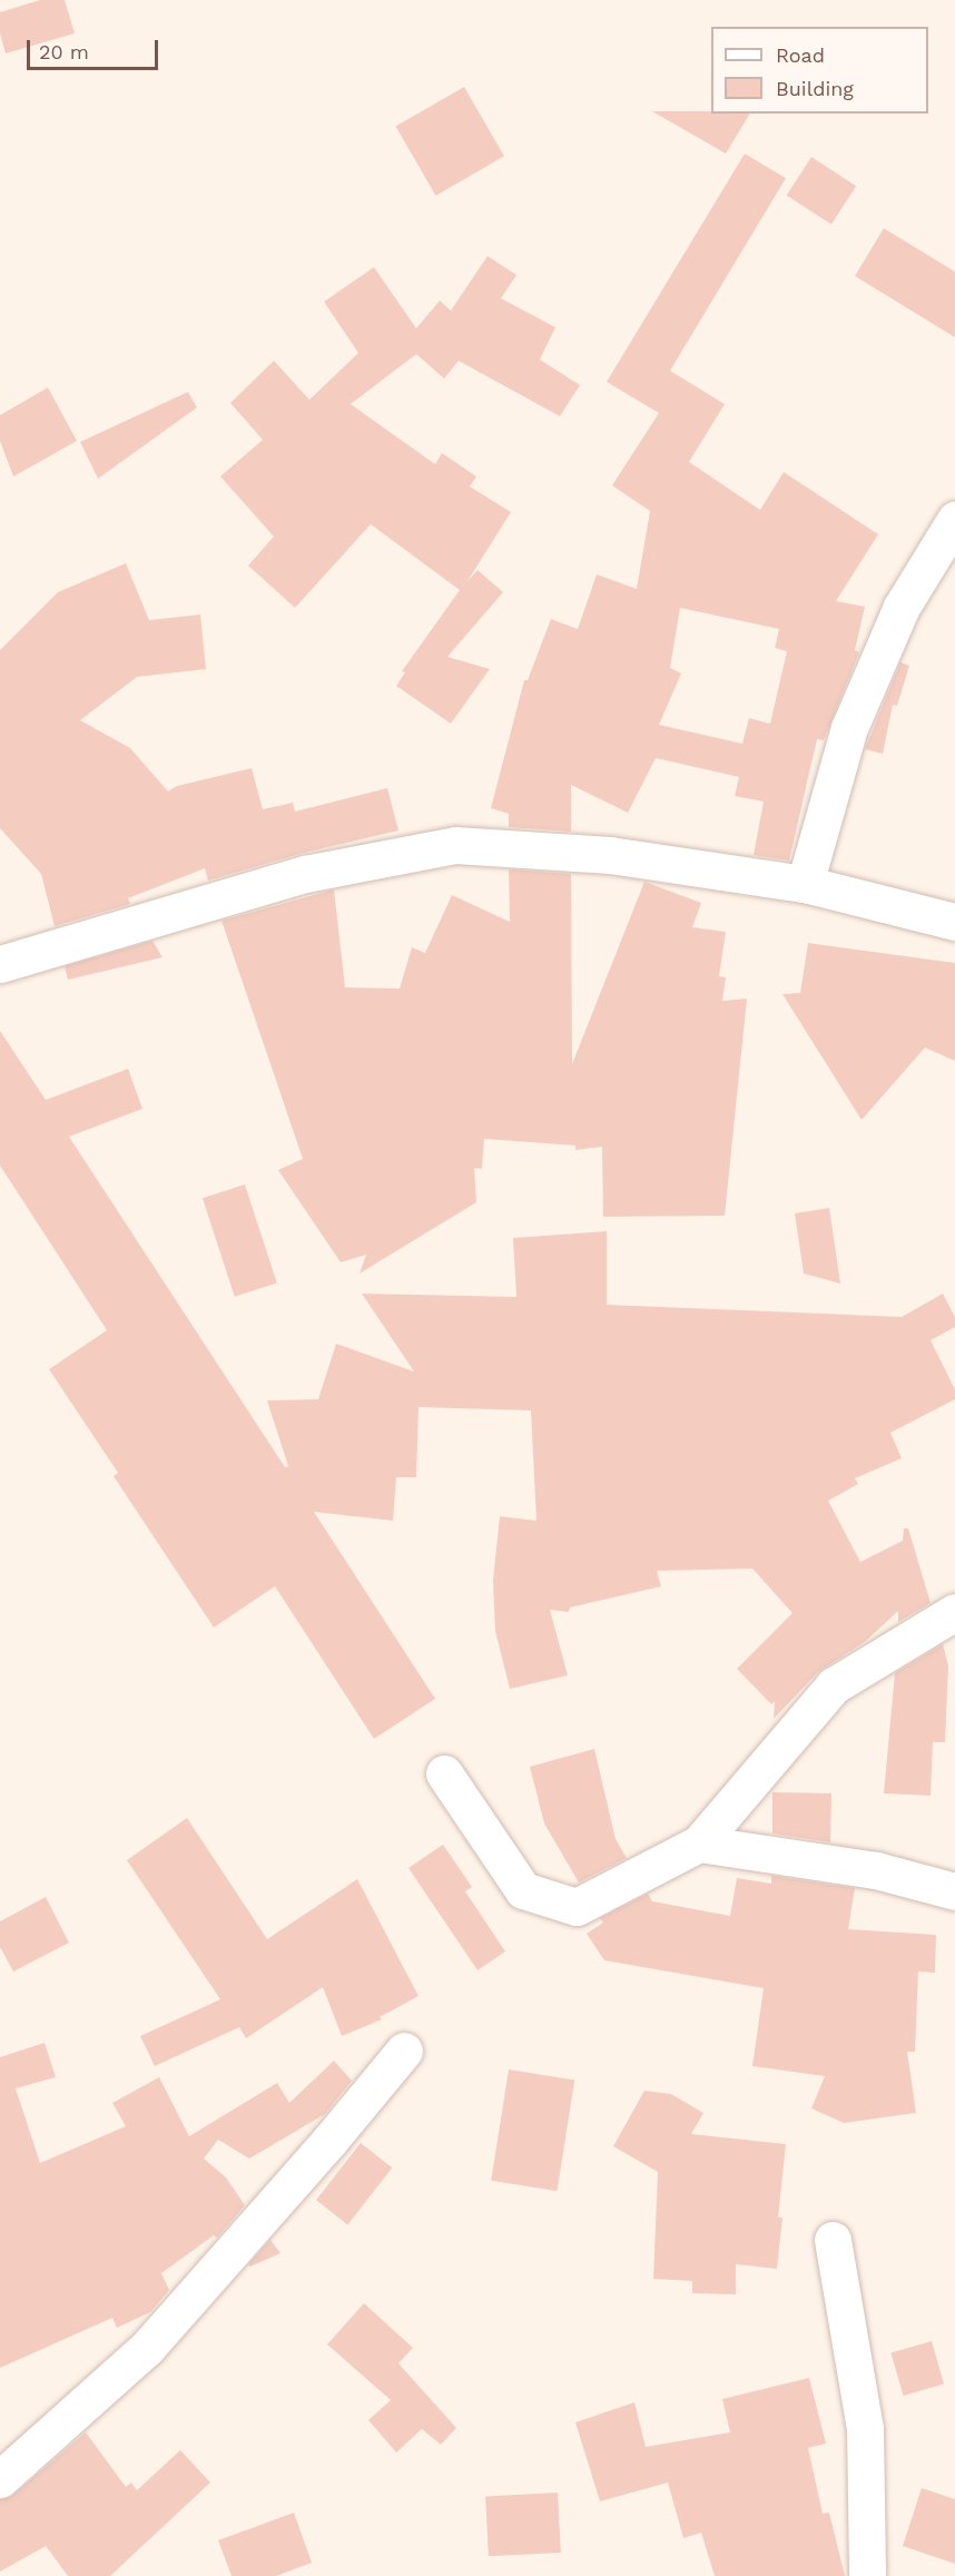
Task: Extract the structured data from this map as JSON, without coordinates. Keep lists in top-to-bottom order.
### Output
{
  "legend": ["Road", "Building"],
  "scale_bar": "20 m"
}
